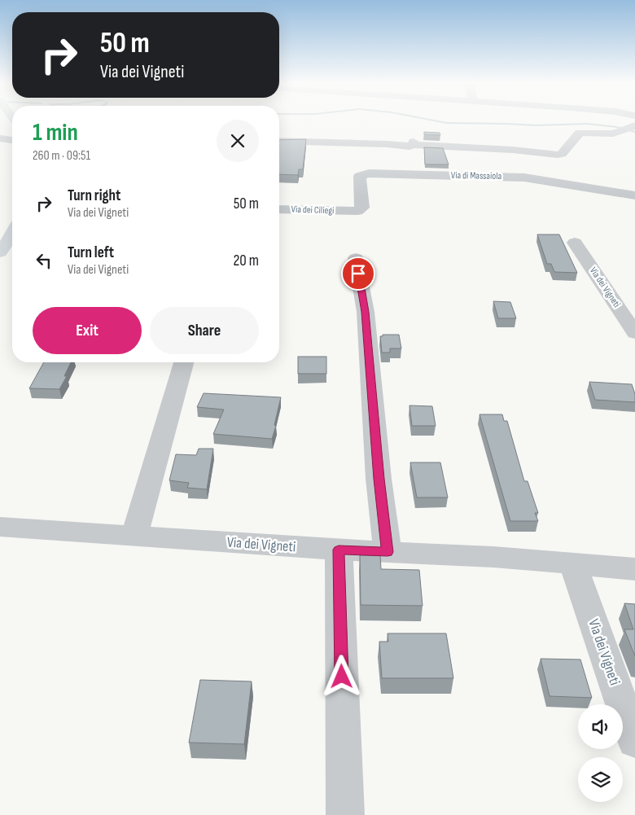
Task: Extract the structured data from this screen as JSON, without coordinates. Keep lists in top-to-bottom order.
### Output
{
  "streets": {
    "street": ["Via di Massaiola", "Via dei Ciliegi", "Via dei Vigneti"]
  },
  "crossings": [
    ["Via di Massaiola", "Via dei Ciliegi"]
  ],
  "page": {
    "turn": ["50 m", "Via dei Vigneti"],
    "heading": ["1 min", "260 m · 09:51"],
    "list": [
      {
        "name": "Turn right",
        "note": "Via dei Vigneti",
        "value": "50 m"
      },
      {
        "name": "Turn left",
        "note": "Via dei Vigneti",
        "value": "20 m"
      }
    ],
    "buttons": ["Exit", "Share"]
  }
}
